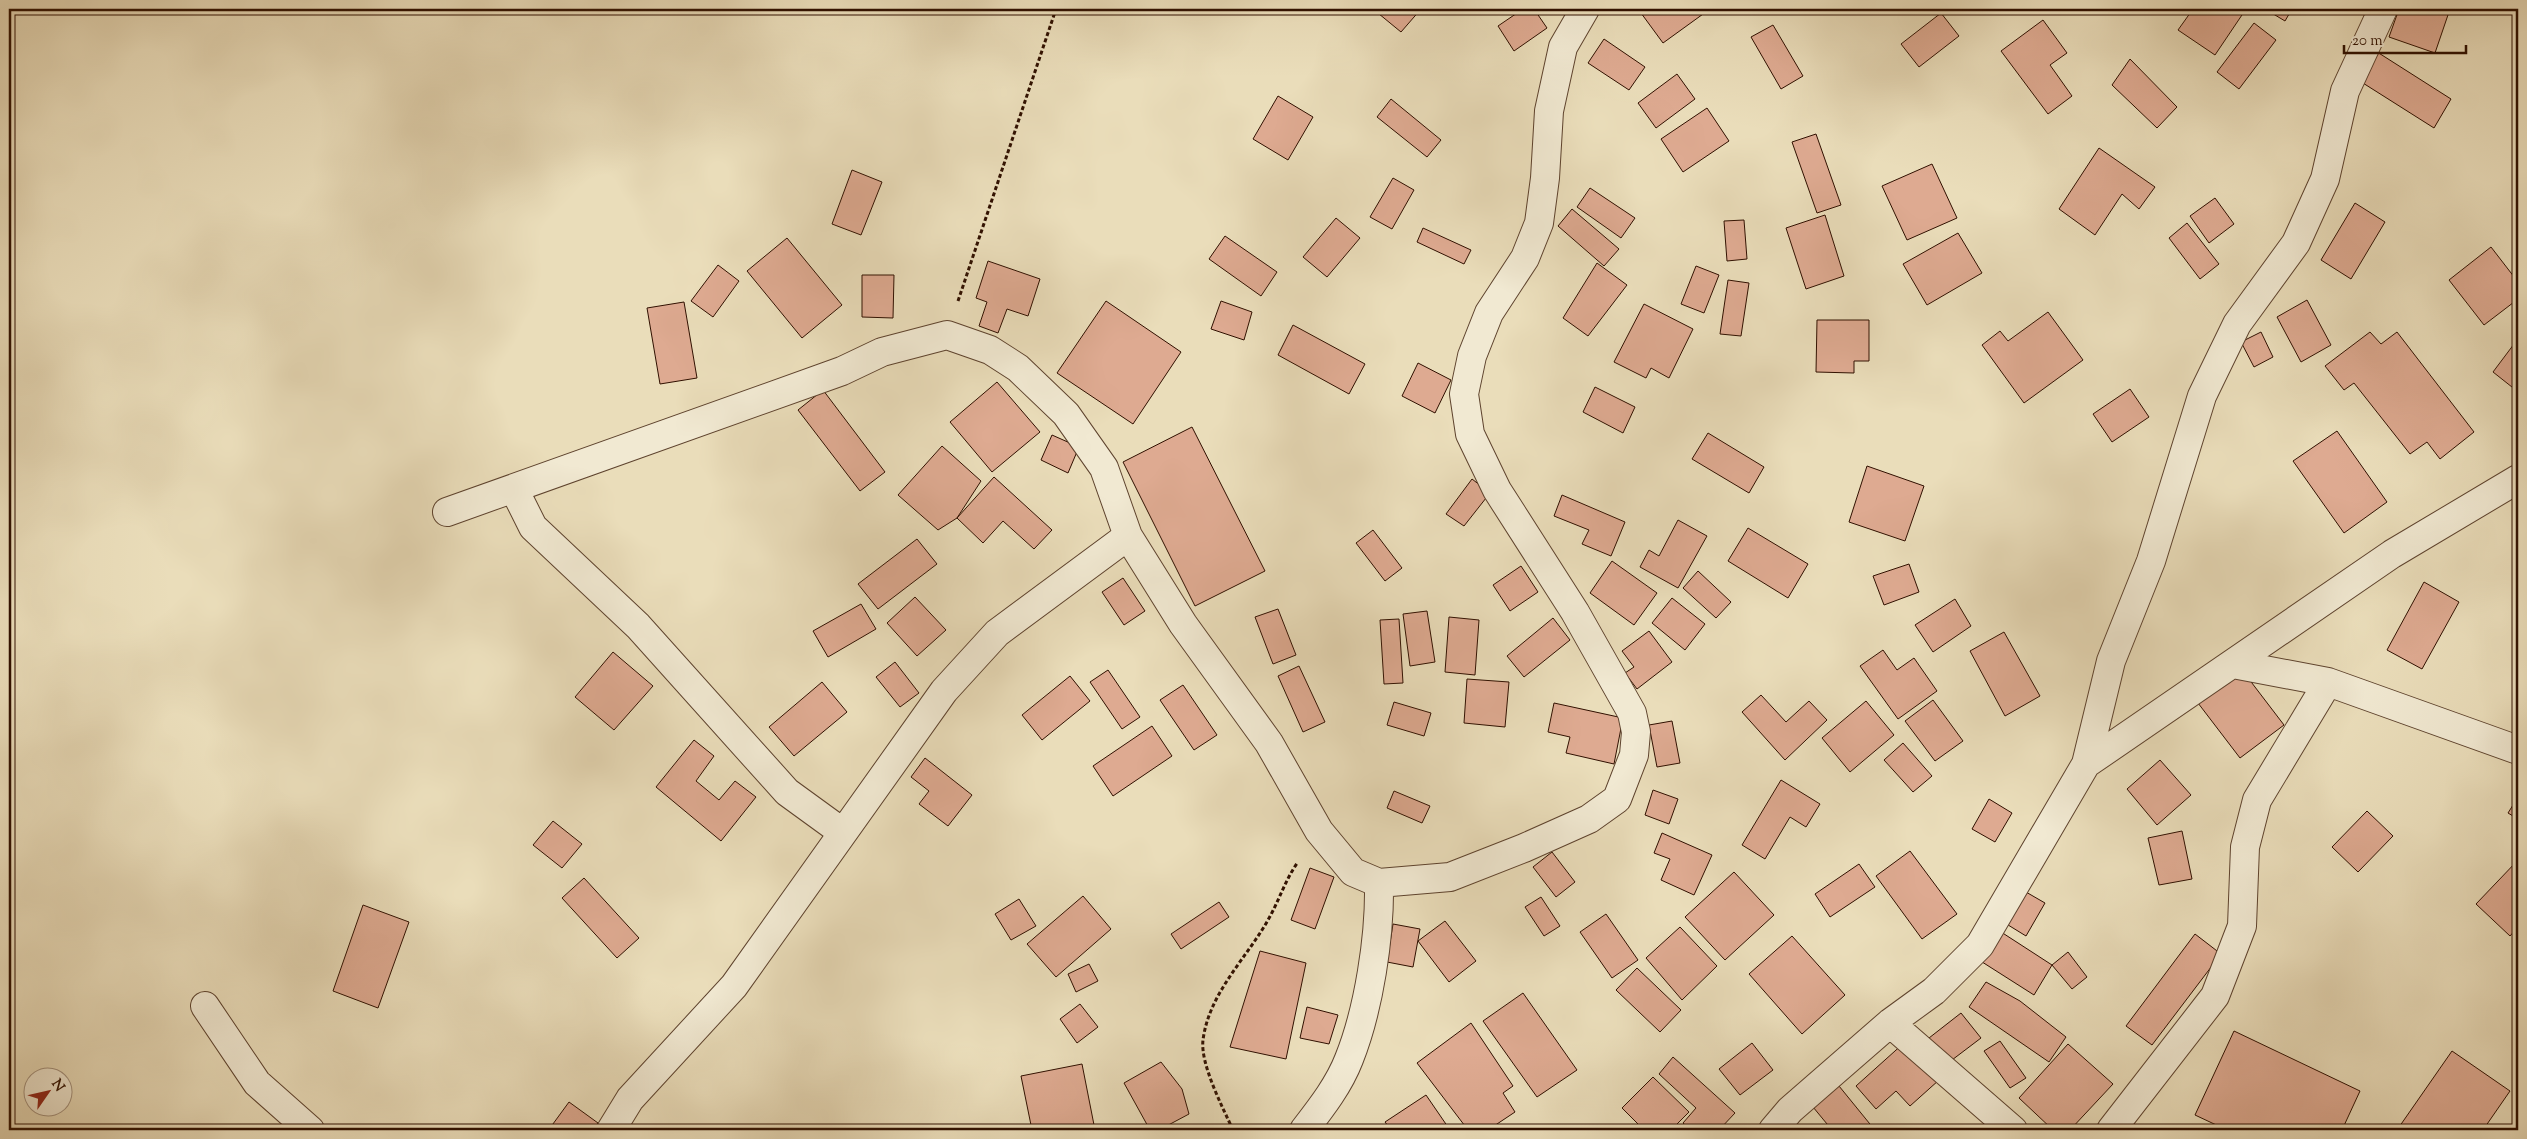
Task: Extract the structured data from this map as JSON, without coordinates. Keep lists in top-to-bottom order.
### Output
{
  "scale_bar": "20 m",
  "north": "top right"
}
